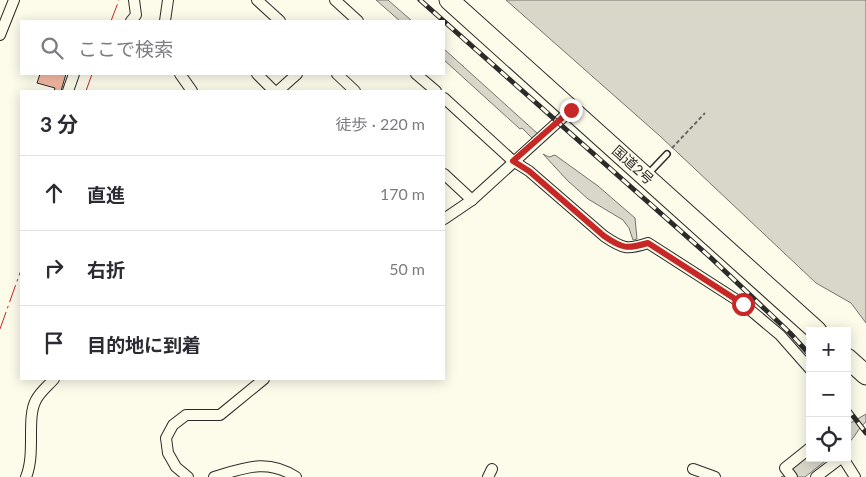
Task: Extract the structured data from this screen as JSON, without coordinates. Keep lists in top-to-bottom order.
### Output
{
  "streets": {
    "highway": ["国道2号"]
  },
  "page": {
    "search": "ここで検索",
    "heading": ["3 分", "徒歩 · 220 m"],
    "list": [
      ["直進", "170 m"],
      ["右折", "50 m"],
      "目的地に到着"
    ],
    "map_buttons": ["+", "−"]
  }
}
